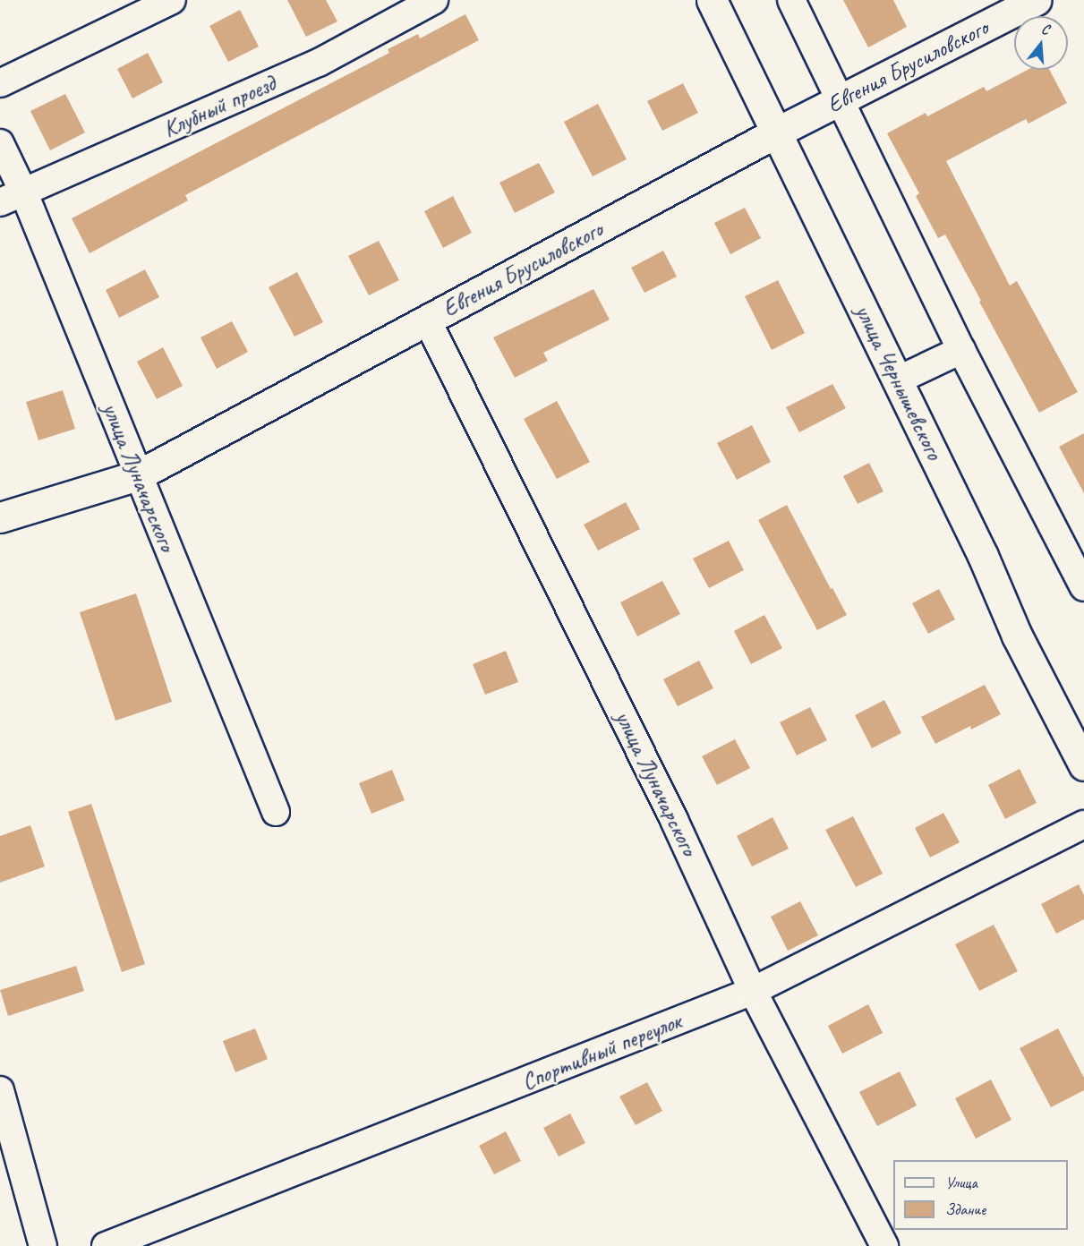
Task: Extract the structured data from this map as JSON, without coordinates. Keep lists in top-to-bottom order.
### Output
{
  "streets": {
    "street": [
      "Евгения Брусиловского",
      "Клубный проезд",
      "улица Чернышевского",
      "улица Луначарского",
      "Спортивный переулок"
    ]
  },
  "crossings": [
    ["Евгения Брусиловского", "улица Чернышевского"],
    ["Евгения Брусиловского", "улица Луначарского"],
    ["Клубный проезд", "улица Луначарского"],
    ["улица Луначарского", "Спортивный переулок"]
  ],
  "legend": ["Улица", "Здание"],
  "north": "top"
}
